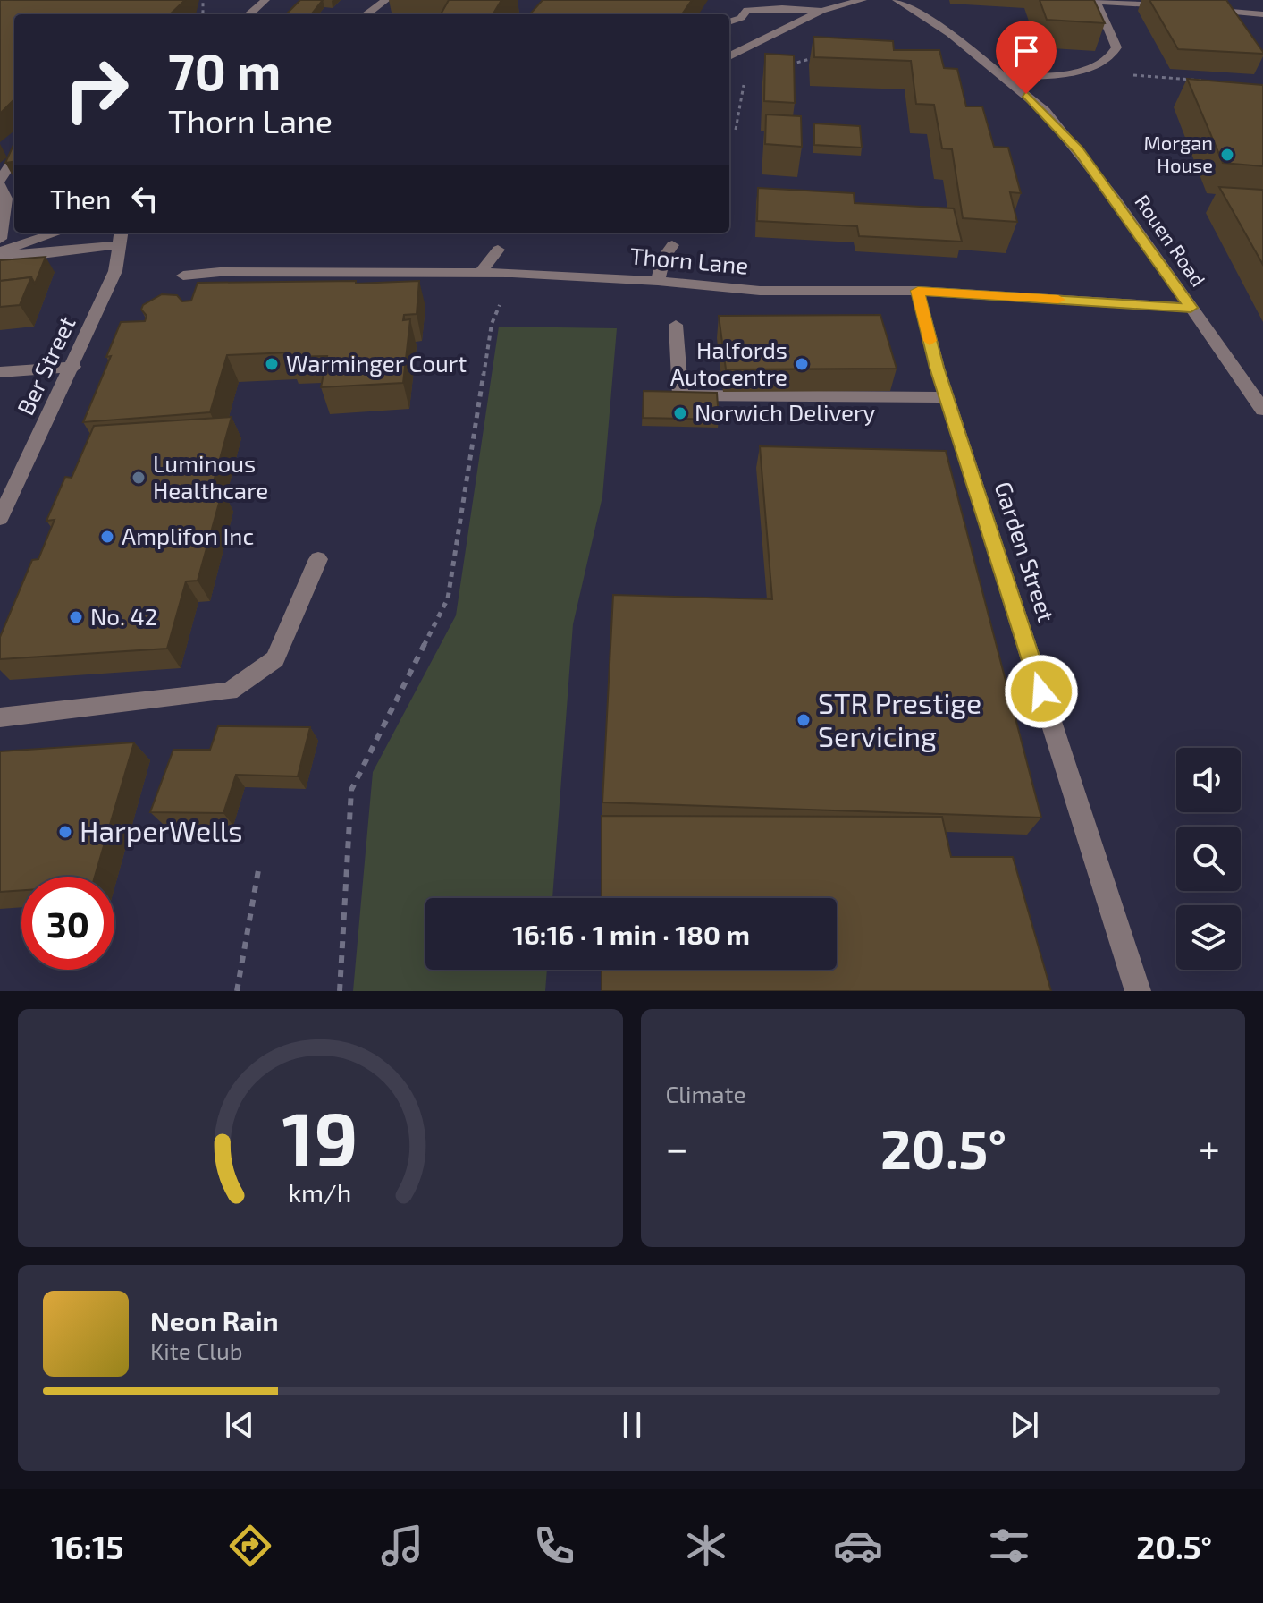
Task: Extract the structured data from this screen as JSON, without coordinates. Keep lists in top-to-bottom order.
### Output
{
  "streets": {
    "street": [
      "Rouen Road",
      "Thorn Lane",
      "Ber Street",
      "Garden Street"
    ]
  },
  "crossings": [
    ["Rouen Road", "Thorn Lane"],
    ["Thorn Lane", "Garden Street"]
  ],
  "places": [
    "Morgan House",
    "Warminger Court",
    "Halfords Autocentre",
    "Norwich Delivery",
    "Luminous Healthcare",
    "Amplifon Inc",
    "No. 42",
    "STR Prestige Servicing",
    "HarperWells"
  ],
  "page": {
    "turn": ["70 m", "Thorn Lane"],
    "then": "Then",
    "limit": "30",
    "trip": "16:16 · 1 min · 180 m",
    "tile": "Climate",
    "heat": ["−", "20.5°", "+"],
    "song": ["Neon Rain", "Kite Club"],
    "tabs": ["16:15", "20.5°"],
    "gauge": ["19", "km/h"]
  }
}
